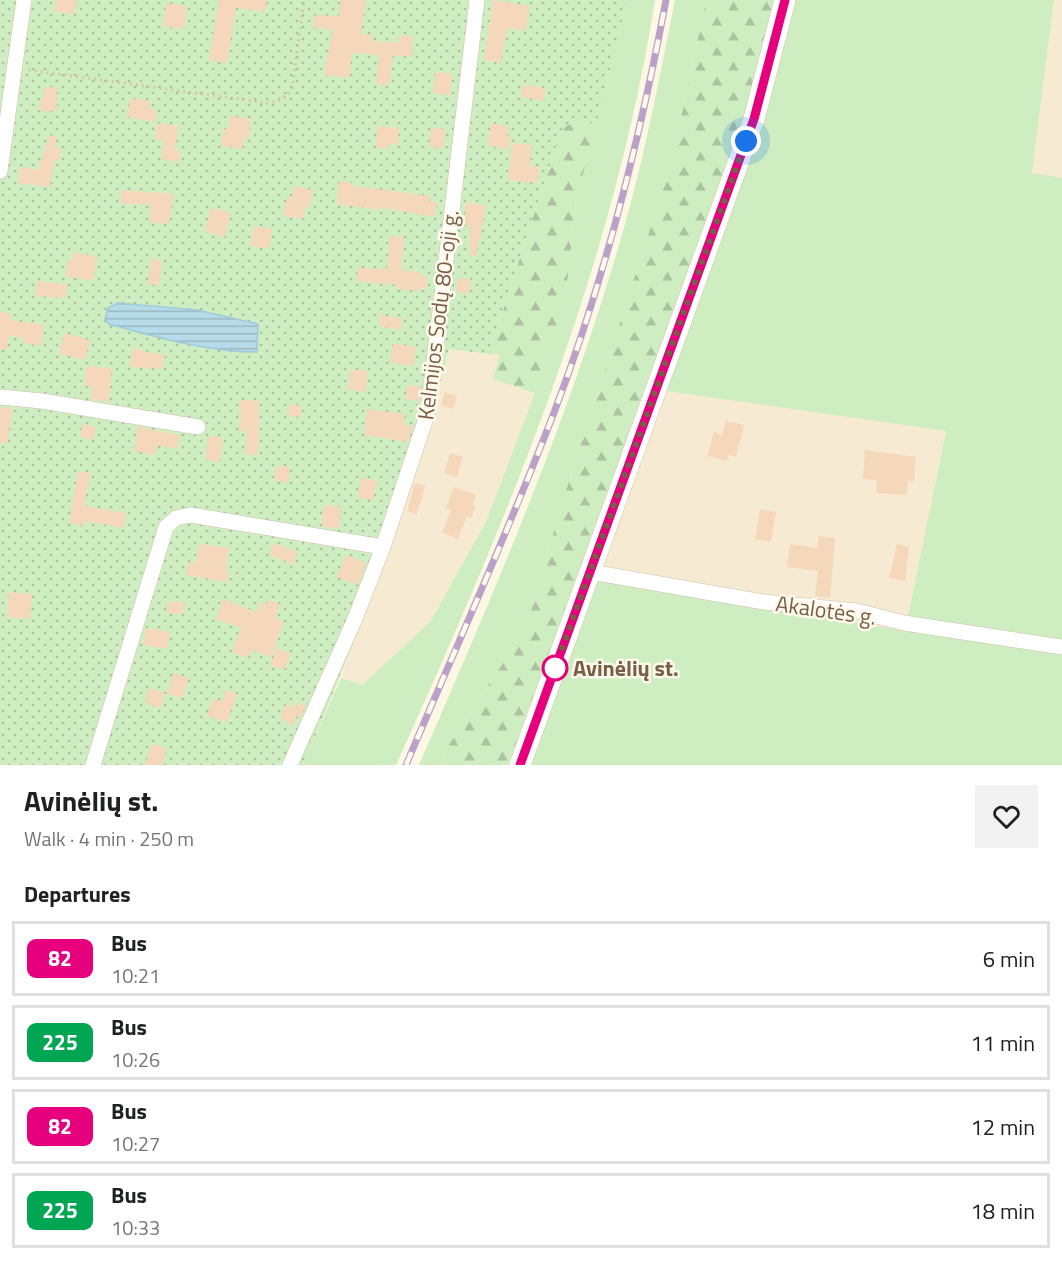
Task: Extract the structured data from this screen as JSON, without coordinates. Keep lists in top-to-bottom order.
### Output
{
  "streets": {
    "street": ["Kelmijos Sodų 80-oji g.", "Akalotės g."]
  },
  "places": ["Avinėlių st."],
  "lines": ["bus line 82"],
  "page": {
    "heading": [
      ["Avinėlių st.", "Walk · 4 min · 250 m"],
      "Departures"
    ],
    "list": [
      {
        "mark": "82",
        "name": "Bus",
        "note": "10:21",
        "value": "6 min"
      },
      {
        "mark": "225",
        "name": "Bus",
        "note": "10:26",
        "value": "11 min"
      },
      {
        "mark": "82",
        "name": "Bus",
        "note": "10:27",
        "value": "12 min"
      },
      {
        "mark": "225",
        "name": "Bus",
        "note": "10:33",
        "value": "18 min"
      }
    ]
  }
}
